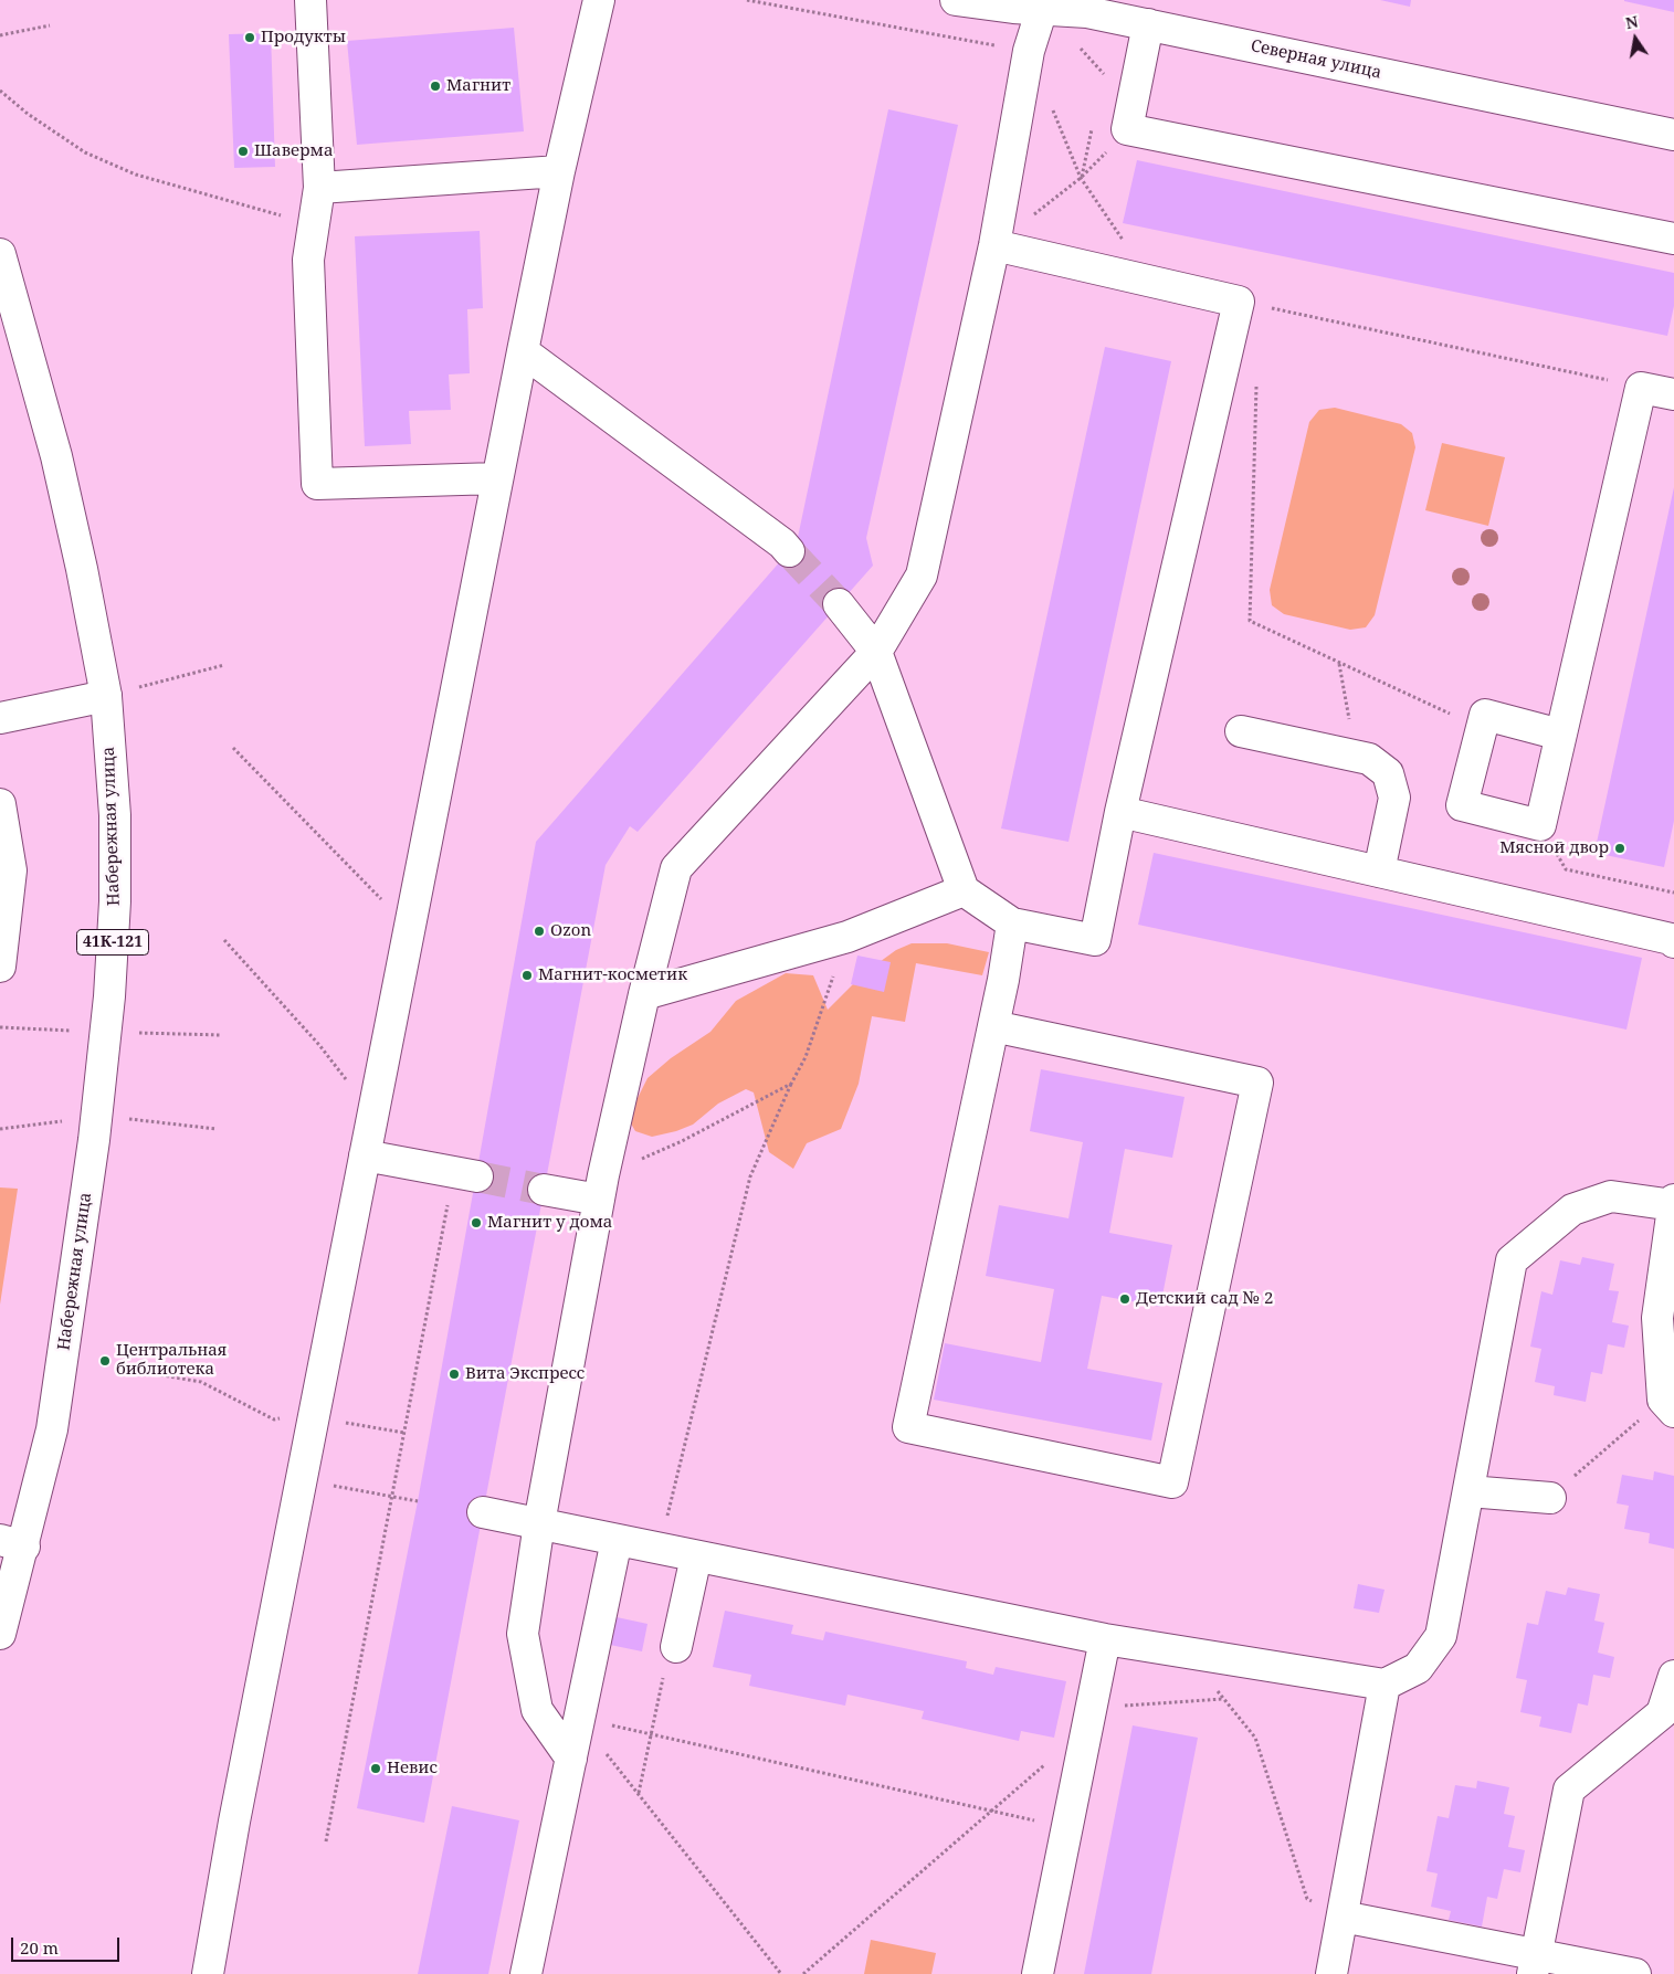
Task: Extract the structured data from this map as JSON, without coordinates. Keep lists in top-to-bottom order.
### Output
{
  "streets": {
    "street": ["Северная улица", "Набережная улица", "41К-121"]
  },
  "places": [
    "Продукты",
    "Магнит",
    "Шаверма",
    "Мясной двор",
    "Ozon",
    "Магнит-косметик",
    "Магнит у дома",
    "Детский сад № 2",
    "Центральная библиотека",
    "Вита Экспресс",
    "Невис"
  ],
  "scale_bar": "20 m",
  "north": "top"
}
